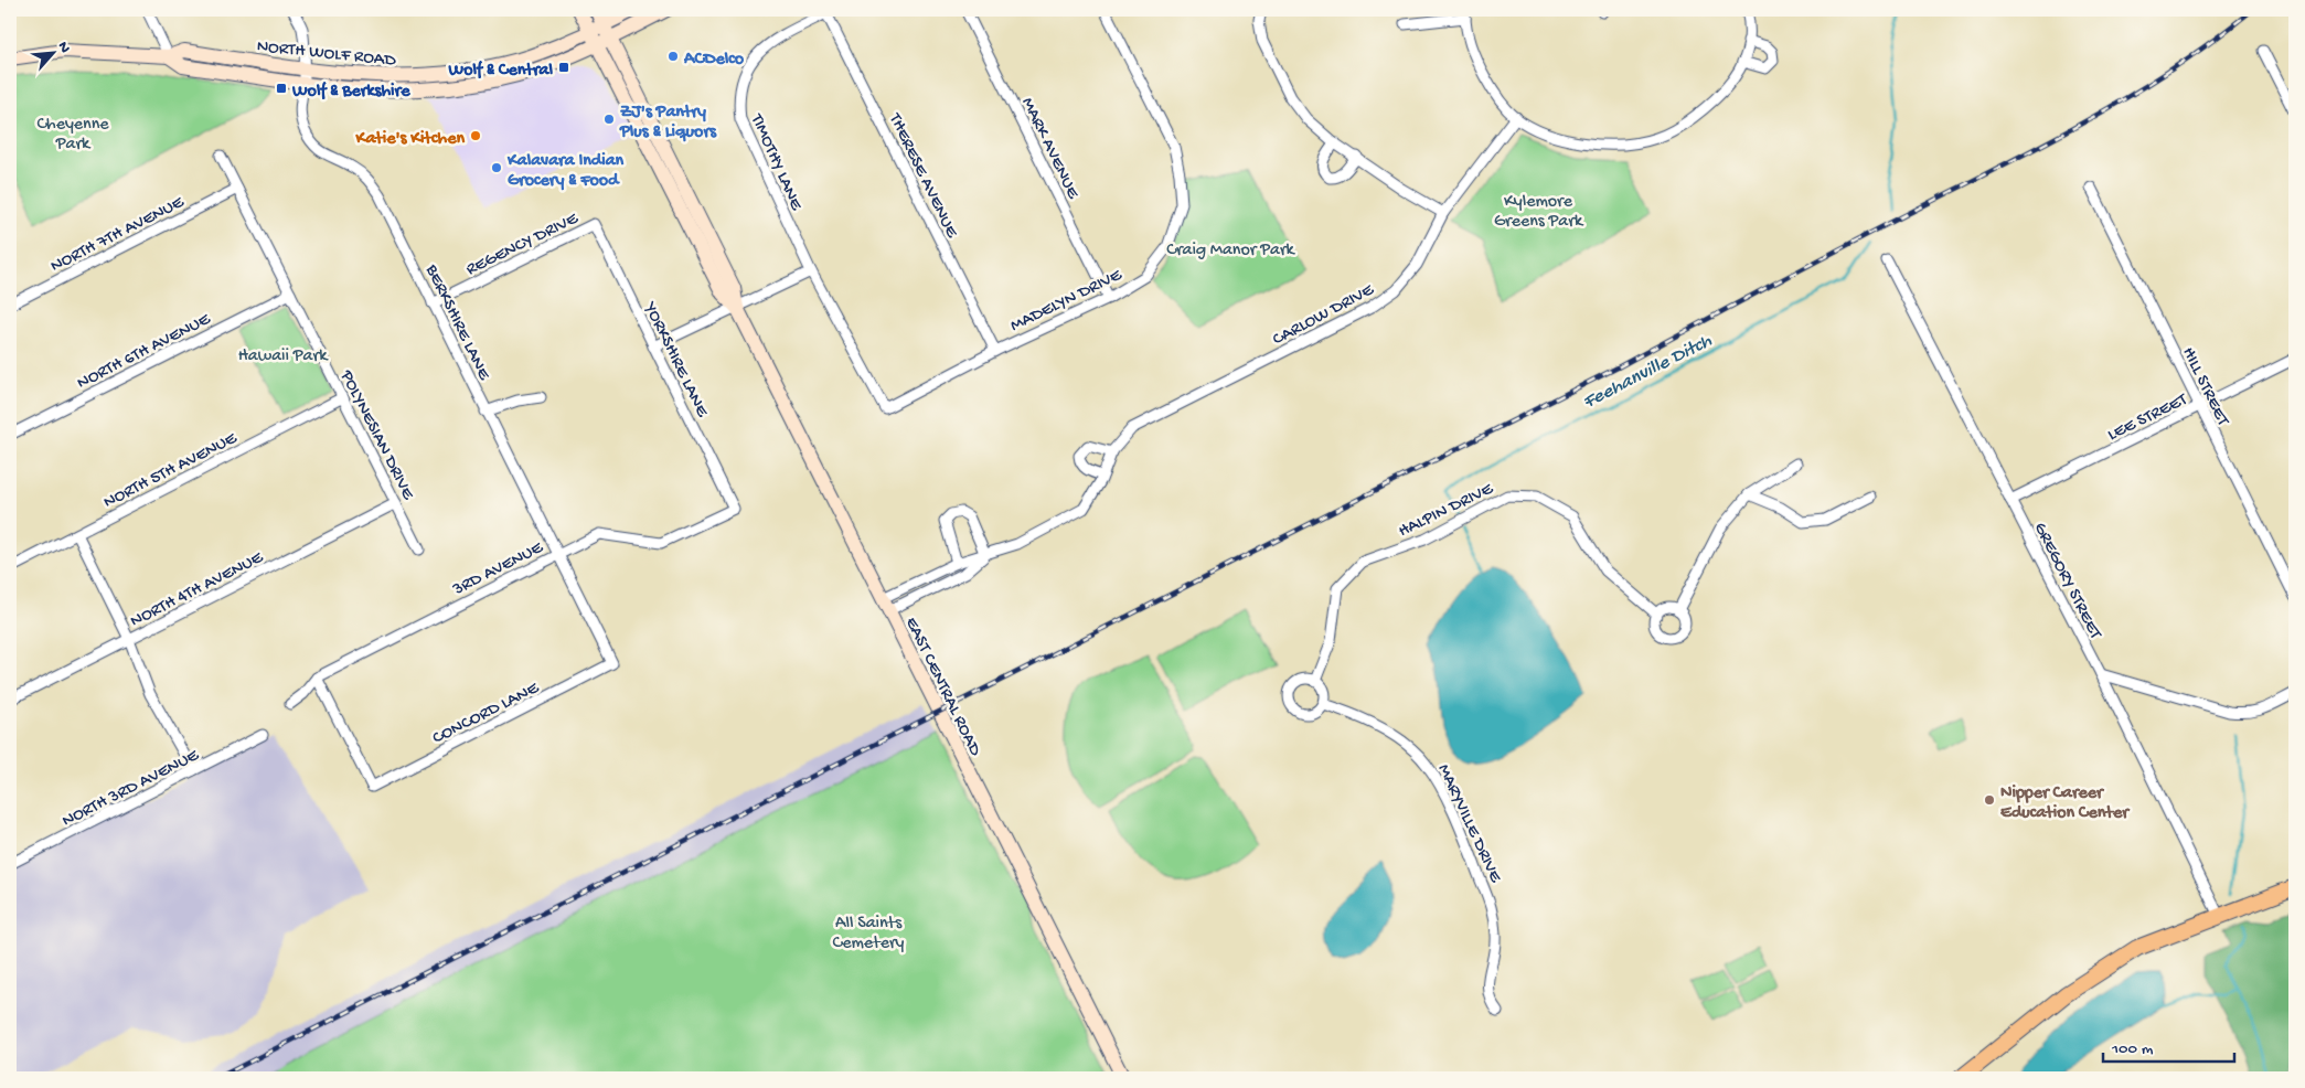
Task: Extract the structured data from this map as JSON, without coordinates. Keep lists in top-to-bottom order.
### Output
{
  "streets": {
    "main road": ["NORTH WOLF ROAD", "EAST CENTRAL ROAD"],
    "street": [
      "MARK AVENUE",
      "TIMOTHY LANE",
      "THERESE AVENUE",
      "NORTH 7TH AVENUE",
      "REGENCY DRIVE",
      "MADELYN DRIVE",
      "CARLOW DRIVE",
      "BERKSHIRE LANE",
      "NORTH 6TH AVENUE",
      "YORKSHIRE LANE",
      "HILL STREET",
      "LEE STREET",
      "POLYNESIAN DRIVE",
      "NORTH 5TH AVENUE",
      "HALPIN DRIVE",
      "3RD AVENUE",
      "GREGORY STREET",
      "NORTH 4TH AVENUE",
      "CONCORD LANE",
      "NORTH 3RD AVENUE",
      "MARYVILLE DRIVE"
    ]
  },
  "crossings": [
    ["NORTH WOLF ROAD", "BERKSHIRE LANE"],
    ["NORTH WOLF ROAD", "EAST CENTRAL ROAD"],
    ["MARK AVENUE", "MADELYN DRIVE"],
    ["TIMOTHY LANE", "THERESE AVENUE"],
    ["TIMOTHY LANE", "MADELYN DRIVE"],
    ["THERESE AVENUE", "MADELYN DRIVE"],
    ["NORTH 7TH AVENUE", "POLYNESIAN DRIVE"],
    ["REGENCY DRIVE", "BERKSHIRE LANE"],
    ["REGENCY DRIVE", "YORKSHIRE LANE"],
    ["CARLOW DRIVE", "EAST CENTRAL ROAD"],
    ["BERKSHIRE LANE", "3RD AVENUE"],
    ["BERKSHIRE LANE", "CONCORD LANE"],
    ["NORTH 6TH AVENUE", "POLYNESIAN DRIVE"],
    ["YORKSHIRE LANE", "3RD AVENUE"],
    ["HILL STREET", "LEE STREET"],
    ["LEE STREET", "GREGORY STREET"],
    ["POLYNESIAN DRIVE", "NORTH 5TH AVENUE"],
    ["POLYNESIAN DRIVE", "NORTH 4TH AVENUE"],
    ["HALPIN DRIVE", "MARYVILLE DRIVE"],
    ["3RD AVENUE", "CONCORD LANE"]
  ],
  "water": ["Feehanville Ditch"],
  "parks": [
    "Cheyenne Park",
    "Kylemore Greens Park",
    "Craig Manor Park",
    "Hawaii Park",
    "All Saints Cemetery"
  ],
  "places": {
    "other": [
      "ACDelco",
      "ZJ's Pantry Plus & Liquors",
      "Katie's Kitchen",
      "Kalavara Indian Grocery & Food",
      "Nipper Career Education Center"
    ],
    "transit": ["Wolf & Central", "Wolf & Berkshire"]
  },
  "scale_bar": "100 m",
  "north": "top right"
}
